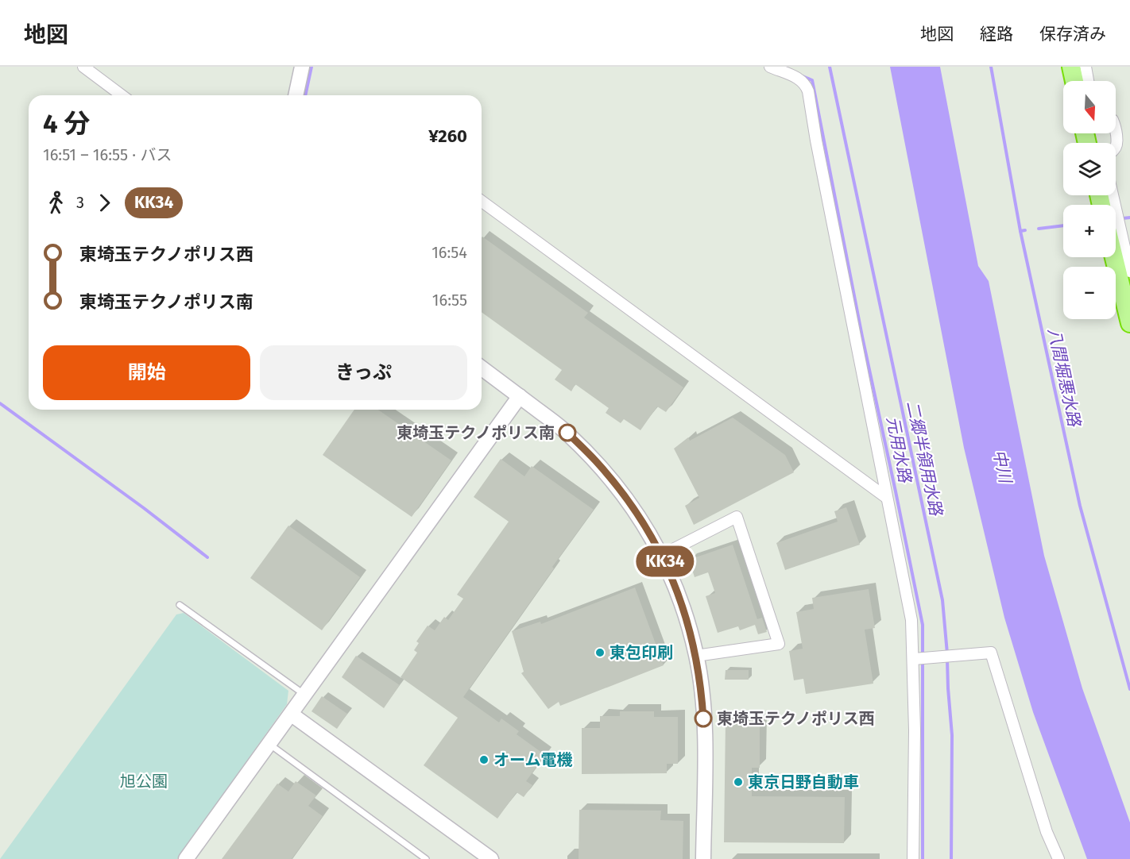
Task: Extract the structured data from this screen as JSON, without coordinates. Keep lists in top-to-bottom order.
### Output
{
  "water": [
    "八間堀悪水路",
    "元用水路",
    "二郷半領用水路",
    "中川"
  ],
  "parks": ["旭公園"],
  "places": [
    "東埼玉テクノポリス南",
    "東包印刷",
    "東埼玉テクノポリス西",
    "オーム電機",
    "東京日野自動車"
  ],
  "lines": ["bus line KK34"],
  "north": "bottom",
  "page": {
    "header": "地図",
    "nav": ["地図", "経路", "保存済み"],
    "on_map": "KK34",
    "map_buttons": ["+", "−"],
    "heading": ["4 分", "16:51 – 16:55 · バス", "¥260"],
    "legs": ["3", "KK34"],
    "list": [
      {
        "name": "東埼玉テクノポリス西",
        "value": "16:54"
      },
      {
        "name": "東埼玉テクノポリス南",
        "value": "16:55"
      }
    ],
    "buttons": ["開始", "きっぷ"]
  }
}
